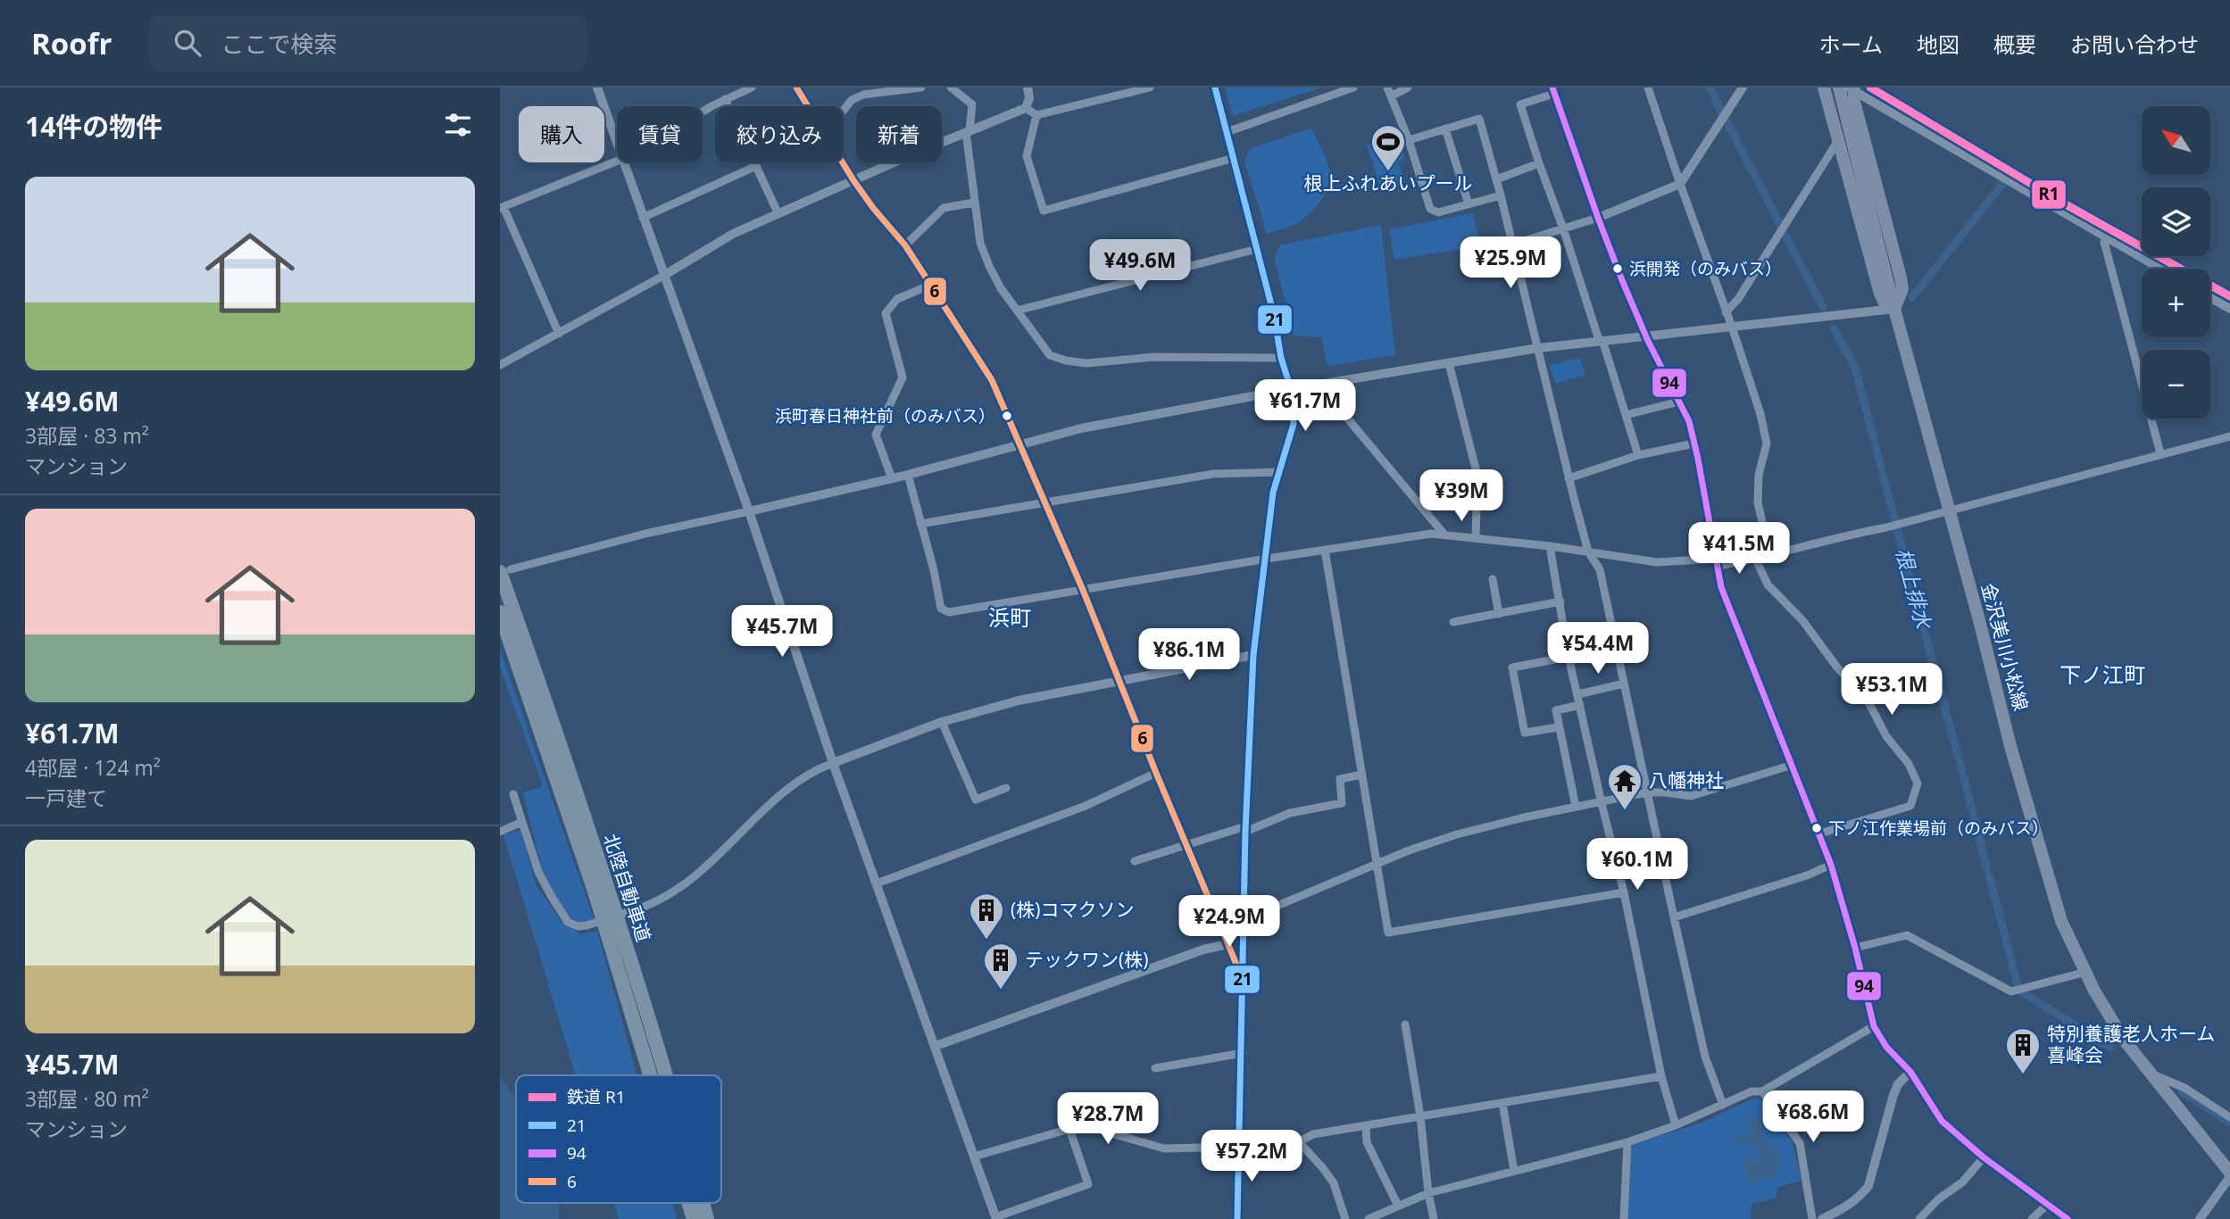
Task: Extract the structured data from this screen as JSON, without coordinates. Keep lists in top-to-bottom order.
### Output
{
  "streets": {
    "highway": ["北陸自動車道"],
    "main road": ["金沢美川小松線"]
  },
  "districts": ["浜町", "下ノ江町"],
  "water": ["根上排水"],
  "places": {
    "sports": ["根上ふれあいプール"],
    "other": ["浜開発（のみバス）", "浜町春日神社前（のみバス）", "下ノ江作業場前（のみバス）"],
    "temple": ["八幡神社"],
    "building": ["(株)コマクソン", "テックワン(株)", "特別養護老人ホーム 喜峰会"]
  },
  "lines": [
    "rail line R1",
    "transit line 21",
    "transit line 94",
    "transit line 6"
  ],
  "legend": [
    "鉄道 R1",
    "21",
    "94",
    "6"
  ],
  "north": "top left",
  "page": {
    "header": "Roofr",
    "search": "ここで検索",
    "nav": [
      "ホーム",
      "地図",
      "概要",
      "お問い合わせ"
    ],
    "heading": "14件の物件",
    "map_buttons": ["+", "−"],
    "chip": [
      "購入",
      "賃貸",
      "絞り込み",
      "新着"
    ],
    "list": [
      {
        "name": "¥49.6M",
        "note": "3部屋 · 83 m² · マンション"
      },
      {
        "name": "¥61.7M",
        "note": "4部屋 · 124 m² · 一戸建て"
      },
      {
        "name": "¥45.7M",
        "note": "3部屋 · 80 m² · マンション"
      }
    ],
    "price": [
      "¥25.9M",
      "¥49.6M",
      "¥61.7M",
      "¥39M",
      "¥41.5M",
      "¥45.7M",
      "¥54.4M",
      "¥86.1M",
      "¥53.1M",
      "¥60.1M",
      "¥24.9M",
      "¥68.6M",
      "¥28.7M",
      "¥57.2M"
    ]
  }
}
